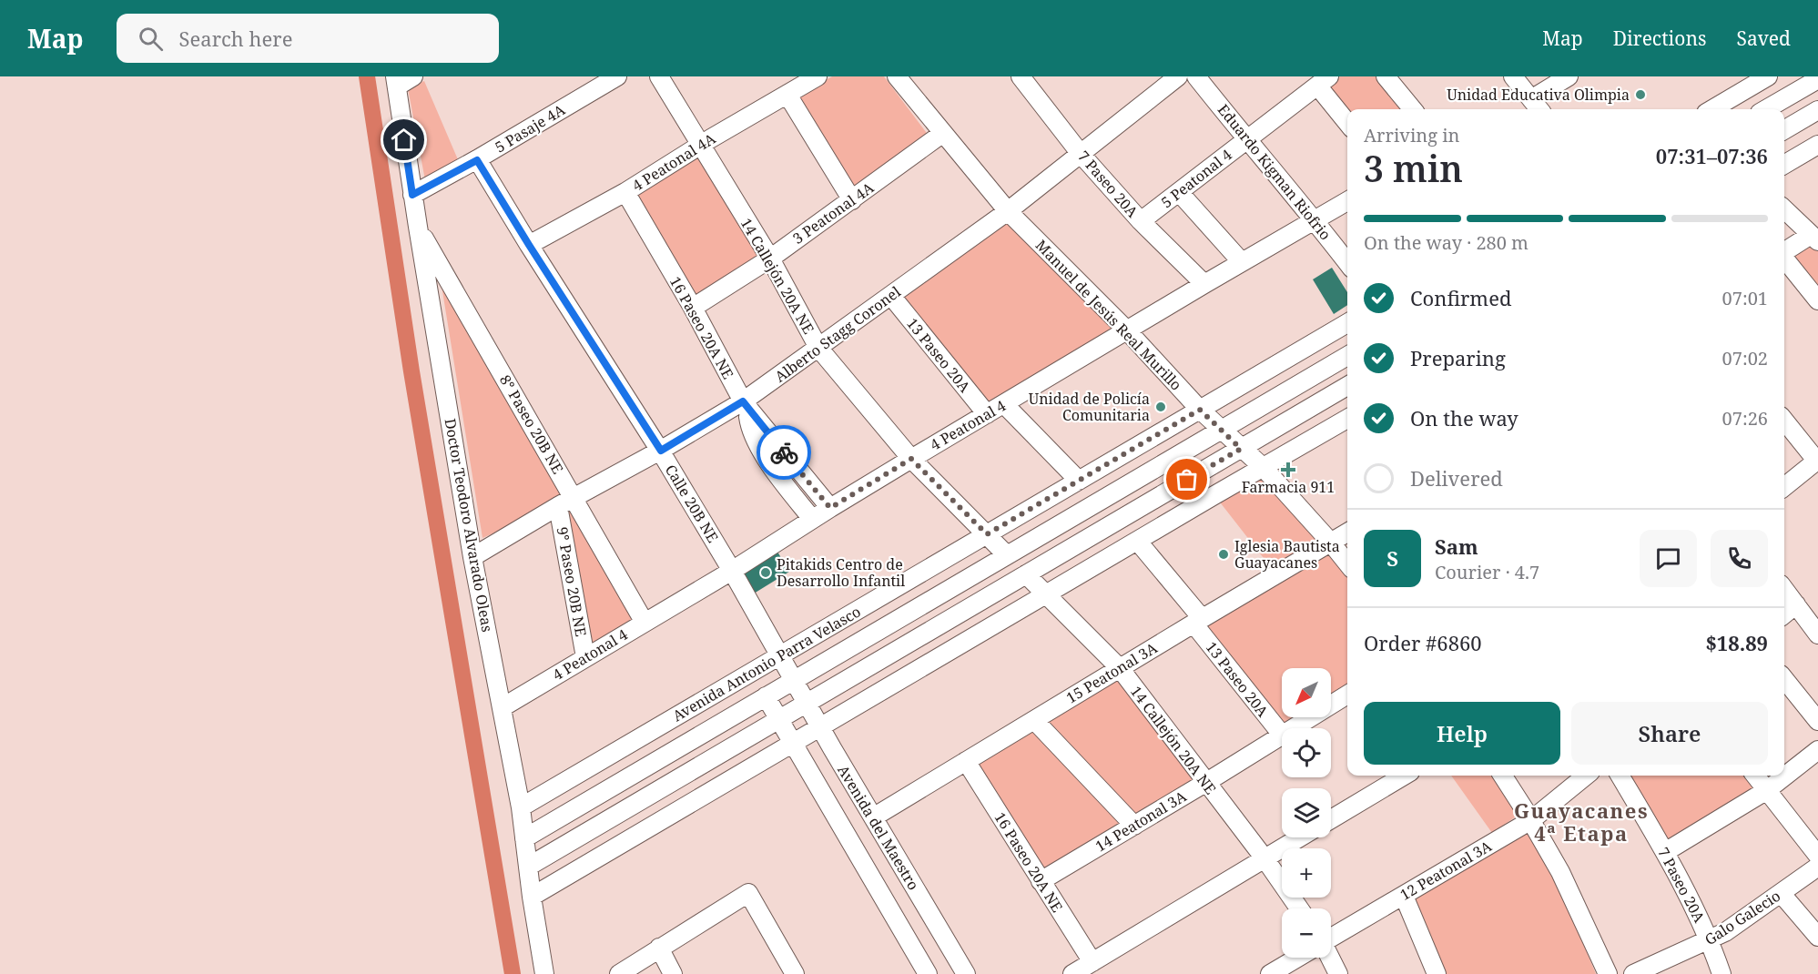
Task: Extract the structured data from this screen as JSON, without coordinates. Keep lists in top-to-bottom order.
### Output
{
  "streets": {
    "street": [
      "5 Pasaje 4A",
      "4 Peatonal 4A",
      "Eduardo Kigman Riofrio",
      "5 Peatonal 4",
      "7 Paseo 20A",
      "3 Peatonal 4A",
      "14 Callejón 20A NE",
      "Manuel de Jesús Real Murillo",
      "16 Paseo 20A NE",
      "Alberto Stagg Coronel",
      "13 Paseo 20A",
      "8° Paseo 20B NE",
      "4 Peatonal 4",
      "Calle 20B NE",
      "Doctor Teodoro Alvarado Oleas",
      "9° Paseo 20B NE",
      "Avenida Antonio Parra Velasco",
      "15 Peatonal 3A",
      "14 Peatonal 3A",
      "Avenida del Maestro",
      "12 Peatonal 3A",
      "Galo Galecio"
    ]
  },
  "crossings": [
    ["5 Pasaje 4A", "Calle 20B NE"],
    ["5 Pasaje 4A", "Doctor Teodoro Alvarado Oleas"],
    ["4 Peatonal 4A", "14 Callejón 20A NE"],
    ["4 Peatonal 4A", "16 Paseo 20A NE"],
    ["4 Peatonal 4A", "Calle 20B NE"],
    ["Eduardo Kigman Riofrio", "5 Peatonal 4"],
    ["Eduardo Kigman Riofrio", "4 Peatonal 4"],
    ["5 Peatonal 4", "7 Paseo 20A"],
    ["7 Paseo 20A", "Alberto Stagg Coronel"],
    ["7 Paseo 20A", "4 Peatonal 4"],
    ["7 Paseo 20A", "Galo Galecio"],
    ["3 Peatonal 4A", "14 Callejón 20A NE"],
    ["3 Peatonal 4A", "Manuel de Jesús Real Murillo"],
    ["3 Peatonal 4A", "16 Paseo 20A NE"],
    ["14 Callejón 20A NE", "Alberto Stagg Coronel"],
    ["14 Callejón 20A NE", "4 Peatonal 4"],
    ["14 Callejón 20A NE", "Avenida Antonio Parra Velasco"],
    ["14 Callejón 20A NE", "15 Peatonal 3A"],
    ["14 Callejón 20A NE", "14 Peatonal 3A"],
    ["Manuel de Jesús Real Murillo", "Alberto Stagg Coronel"],
    ["Manuel de Jesús Real Murillo", "4 Peatonal 4"],
    ["Manuel de Jesús Real Murillo", "Avenida Antonio Parra Velasco"],
    ["Manuel de Jesús Real Murillo", "15 Peatonal 3A"],
    ["16 Paseo 20A NE", "Alberto Stagg Coronel"],
    ["16 Paseo 20A NE", "4 Peatonal 4"],
    ["16 Paseo 20A NE", "15 Peatonal 3A"],
    ["16 Paseo 20A NE", "14 Peatonal 3A"],
    ["Alberto Stagg Coronel", "13 Paseo 20A"],
    ["Alberto Stagg Coronel", "8° Paseo 20B NE"],
    ["Alberto Stagg Coronel", "Calle 20B NE"],
    ["Alberto Stagg Coronel", "Doctor Teodoro Alvarado Oleas"],
    ["Alberto Stagg Coronel", "9° Paseo 20B NE"],
    ["13 Paseo 20A", "4 Peatonal 4"],
    ["13 Paseo 20A", "15 Peatonal 3A"],
    ["13 Paseo 20A", "14 Peatonal 3A"],
    ["8° Paseo 20B NE", "4 Peatonal 4"],
    ["8° Paseo 20B NE", "Doctor Teodoro Alvarado Oleas"],
    ["8° Paseo 20B NE", "9° Paseo 20B NE"],
    ["4 Peatonal 4", "Calle 20B NE"],
    ["4 Peatonal 4", "Doctor Teodoro Alvarado Oleas"],
    ["4 Peatonal 4", "9° Paseo 20B NE"],
    ["Calle 20B NE", "Avenida Antonio Parra Velasco"],
    ["Calle 20B NE", "Avenida del Maestro"],
    ["Doctor Teodoro Alvarado Oleas", "Avenida Antonio Parra Velasco"],
    ["Avenida Antonio Parra Velasco", "Avenida del Maestro"],
    ["15 Peatonal 3A", "Avenida del Maestro"]
  ],
  "districts": ["Guayacanes 4ª Etapa"],
  "places": {
    "other": [
      "Unidad Educativa Olimpia",
      "Unidad de Policía Comunitaria",
      "Iglesia Bautista Guayacanes",
      "Pitakids Centro de Desarrollo Infantil"
    ],
    "health": ["Farmacia 911"]
  },
  "north": "bottom left",
  "page": {
    "header": "Map",
    "search": "Search here",
    "nav": ["Map", "Directions", "Saved"],
    "heading": ["3 min", "Arriving in", "07:31–07:36"],
    "panel": [
      "Sam",
      "Courier · 4.7",
      "Order #6860",
      "$18.89"
    ],
    "bar": "On the way · 280 m",
    "list": [
      ["Confirmed", "07:01"],
      ["Preparing", "07:02"],
      ["On the way", "07:26"],
      "Delivered"
    ],
    "round": "S",
    "map_buttons": ["+", "−"],
    "buttons": ["Help", "Share"]
  }
}
